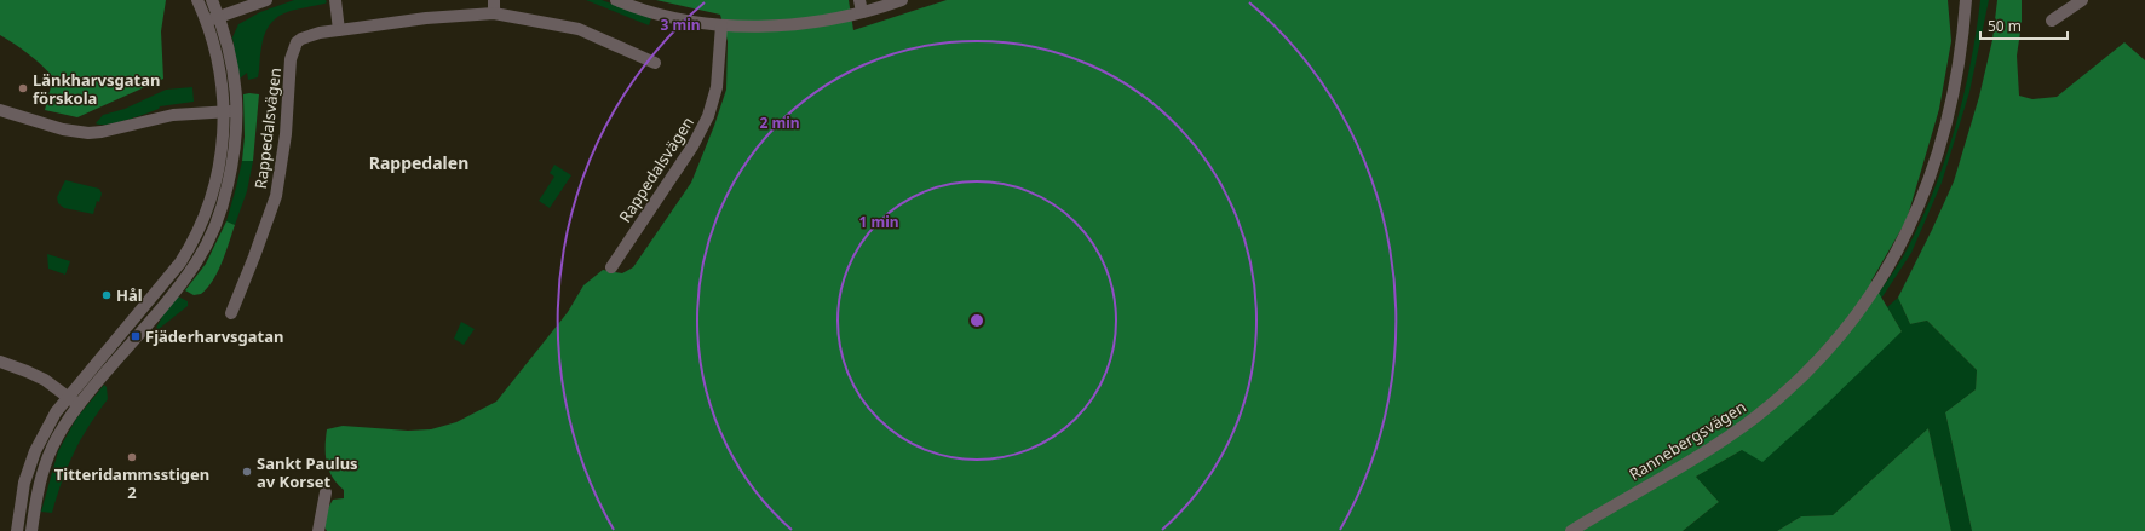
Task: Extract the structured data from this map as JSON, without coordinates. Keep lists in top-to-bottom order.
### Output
{
  "streets": {
    "street": ["Rappedalsvägen", "Rannebergsvägen"]
  },
  "districts": ["Rappedalen"],
  "places": {
    "other": [
      "Länkharvsgatan förskola",
      "Hål",
      "Titteridammsstigen 2",
      "Sankt Paulus av Korset"
    ],
    "transit": ["Fjäderharvsgatan"]
  },
  "scale_bar": "50 m",
  "rings": ["3 min", "2 min", "1 min"]
}
